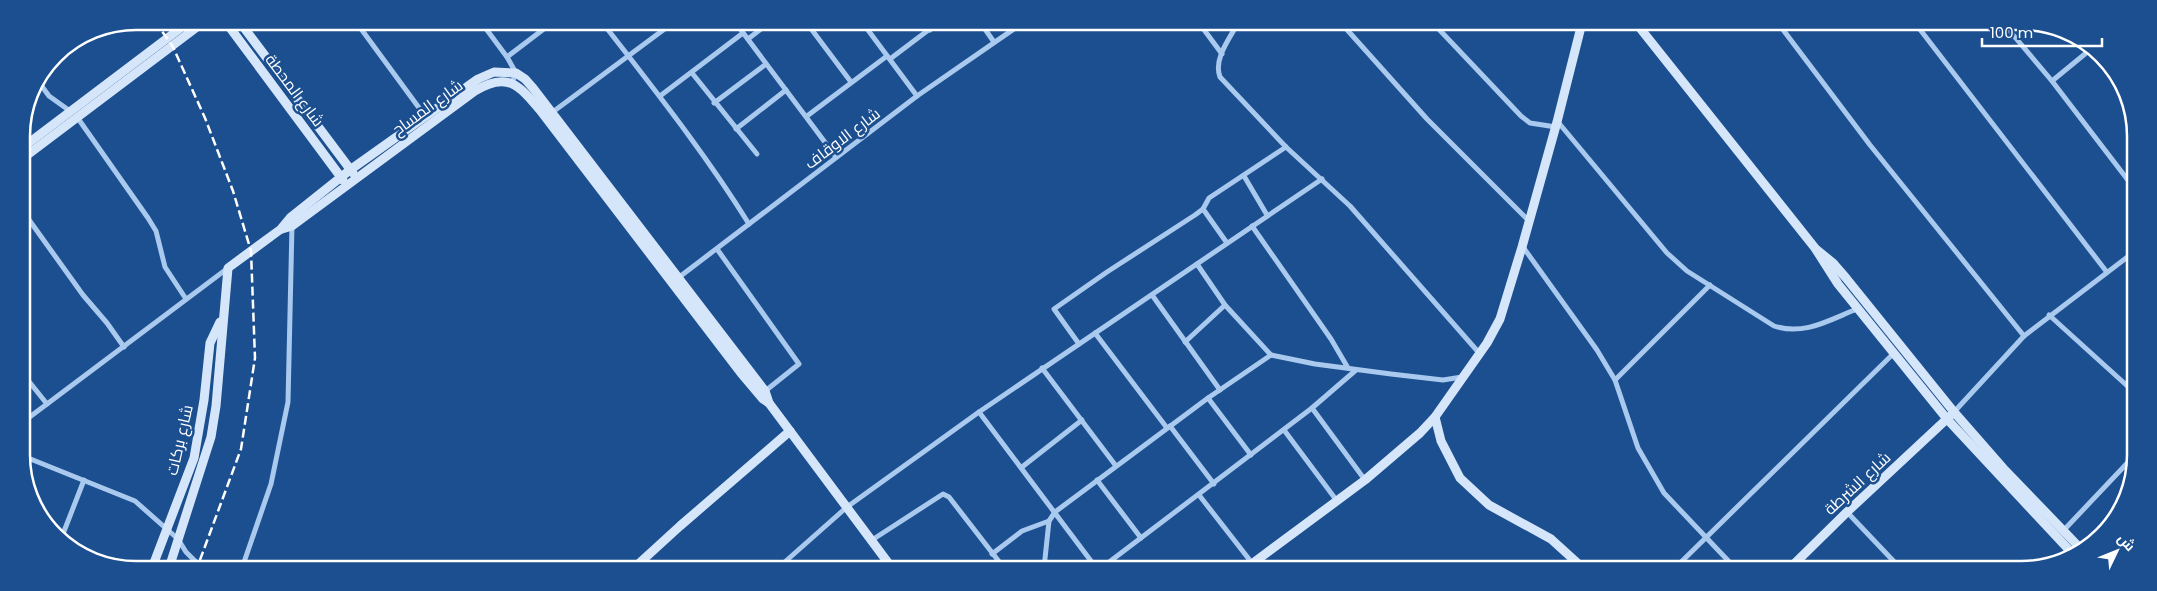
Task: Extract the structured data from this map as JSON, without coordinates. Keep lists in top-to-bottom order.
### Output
{
  "streets": {
    "main road": [
      "شارع المحطة",
      "شارع المساح",
      "شارع بركات",
      "شارع الشرطة"
    ],
    "street": ["شارع الاوقاف"]
  },
  "crossings": [
    ["شارع المحطة", "شارع المساح"]
  ],
  "scale_bar": "100 m",
  "north": "top right"
}
